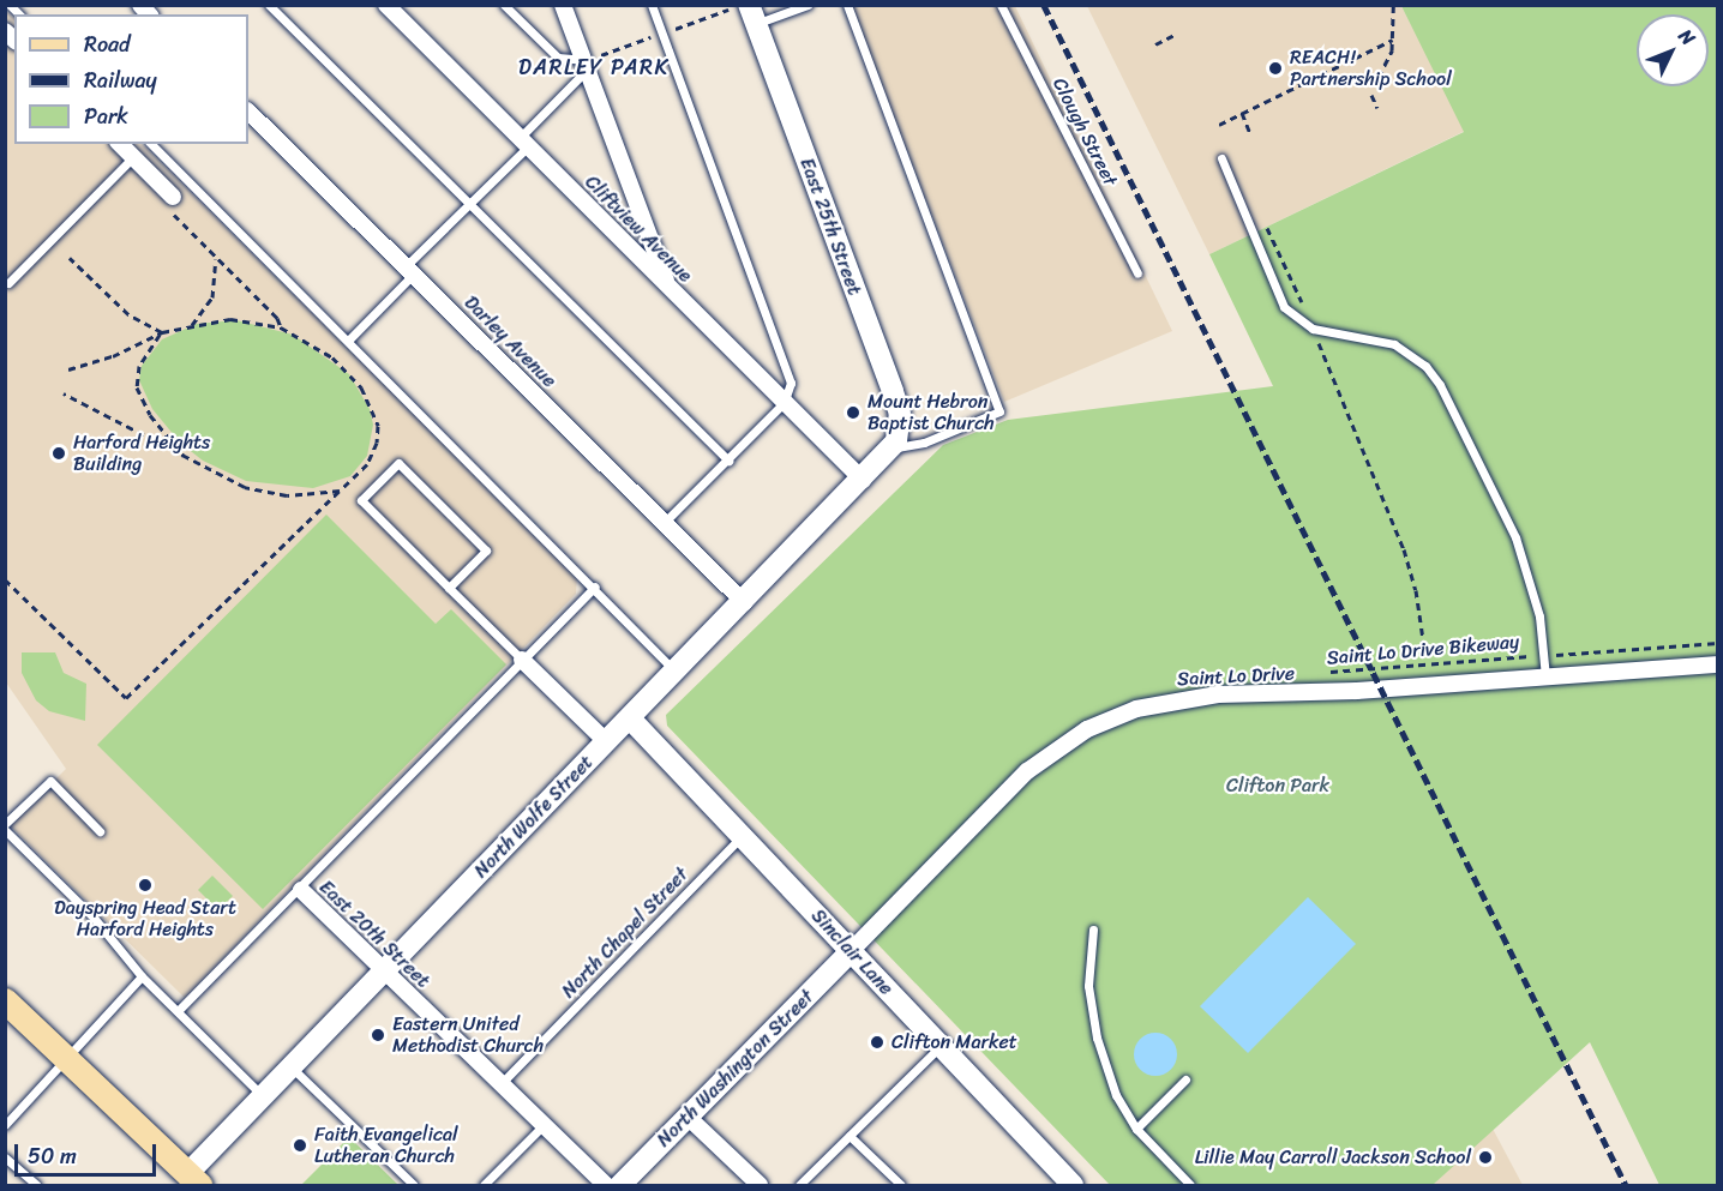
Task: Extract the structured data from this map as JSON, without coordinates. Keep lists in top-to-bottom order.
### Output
{
  "streets": {
    "main road": [
      "East 25th Street",
      "North Wolfe Street",
      "Sinclair Lane",
      "North Washington Street"
    ],
    "street": [
      "Cliftview Avenue",
      "Darley Avenue",
      "Saint Lo Drive",
      "East 20th Street"
    ],
    "lane": ["Clough Street", "North Chapel Street"],
    "path": ["Saint Lo Drive Bikeway"]
  },
  "crossings": [
    ["East 25th Street", "North Wolfe Street"],
    ["Cliftview Avenue", "North Wolfe Street"],
    ["Darley Avenue", "North Wolfe Street"],
    ["Saint Lo Drive", "Sinclair Lane"],
    ["Saint Lo Drive", "North Washington Street"],
    ["North Wolfe Street", "East 20th Street"],
    ["North Wolfe Street", "Sinclair Lane"],
    ["North Chapel Street", "East 20th Street"],
    ["North Chapel Street", "Sinclair Lane"],
    ["Sinclair Lane", "North Washington Street"]
  ],
  "districts": ["DARLEY PARK"],
  "parks": ["Clifton Park"],
  "places": [
    "REACH! Partnership School",
    "Mount Hebron Baptist Church",
    "Harford Heights Building",
    "Dayspring Head Start Harford Heights",
    "Eastern United Methodist Church",
    "Clifton Market",
    "Faith Evangelical Lutheran Church",
    "Lillie May Carroll Jackson School"
  ],
  "legend": ["Road", "Railway", "Park"],
  "scale_bar": "50 m",
  "north": "top right"
}
